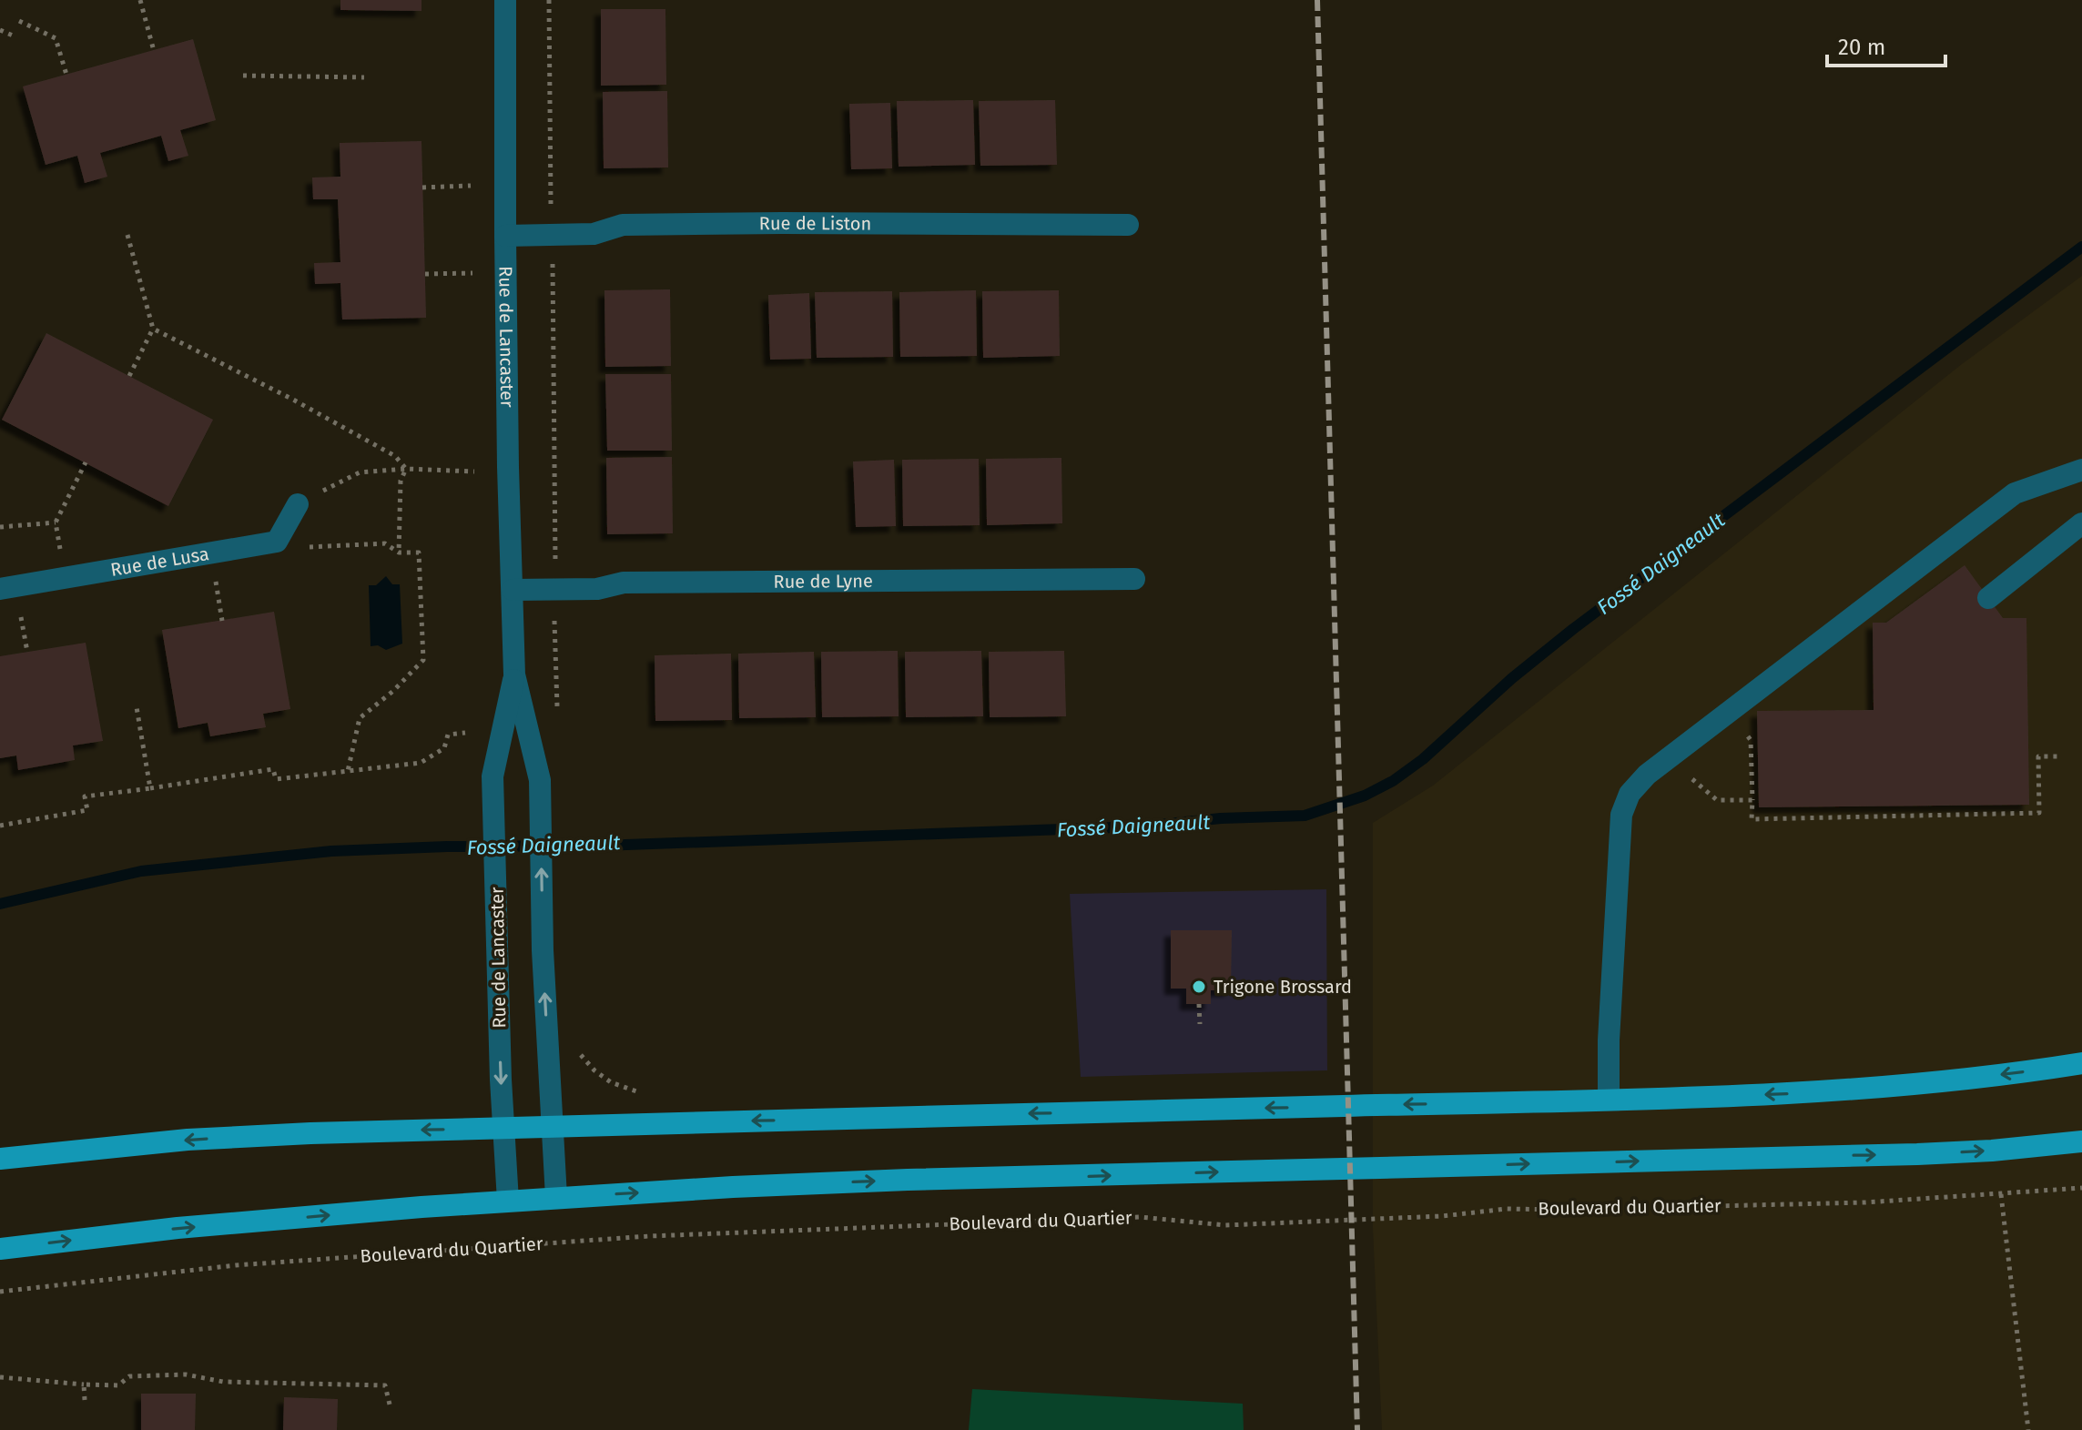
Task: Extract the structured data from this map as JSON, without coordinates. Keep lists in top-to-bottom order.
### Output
{
  "streets": {
    "street": [
      "Rue de Liston",
      "Rue de Lancaster",
      "Rue de Lusa",
      "Rue de Lyne"
    ],
    "path": ["Boulevard du Quartier"]
  },
  "crossings": [
    ["Rue de Liston", "Rue de Lancaster"],
    ["Rue de Lancaster", "Rue de Lyne"]
  ],
  "water": ["Fossé Daigneault"],
  "places": ["Trigone Brossard"],
  "scale_bar": "20 m"
}
